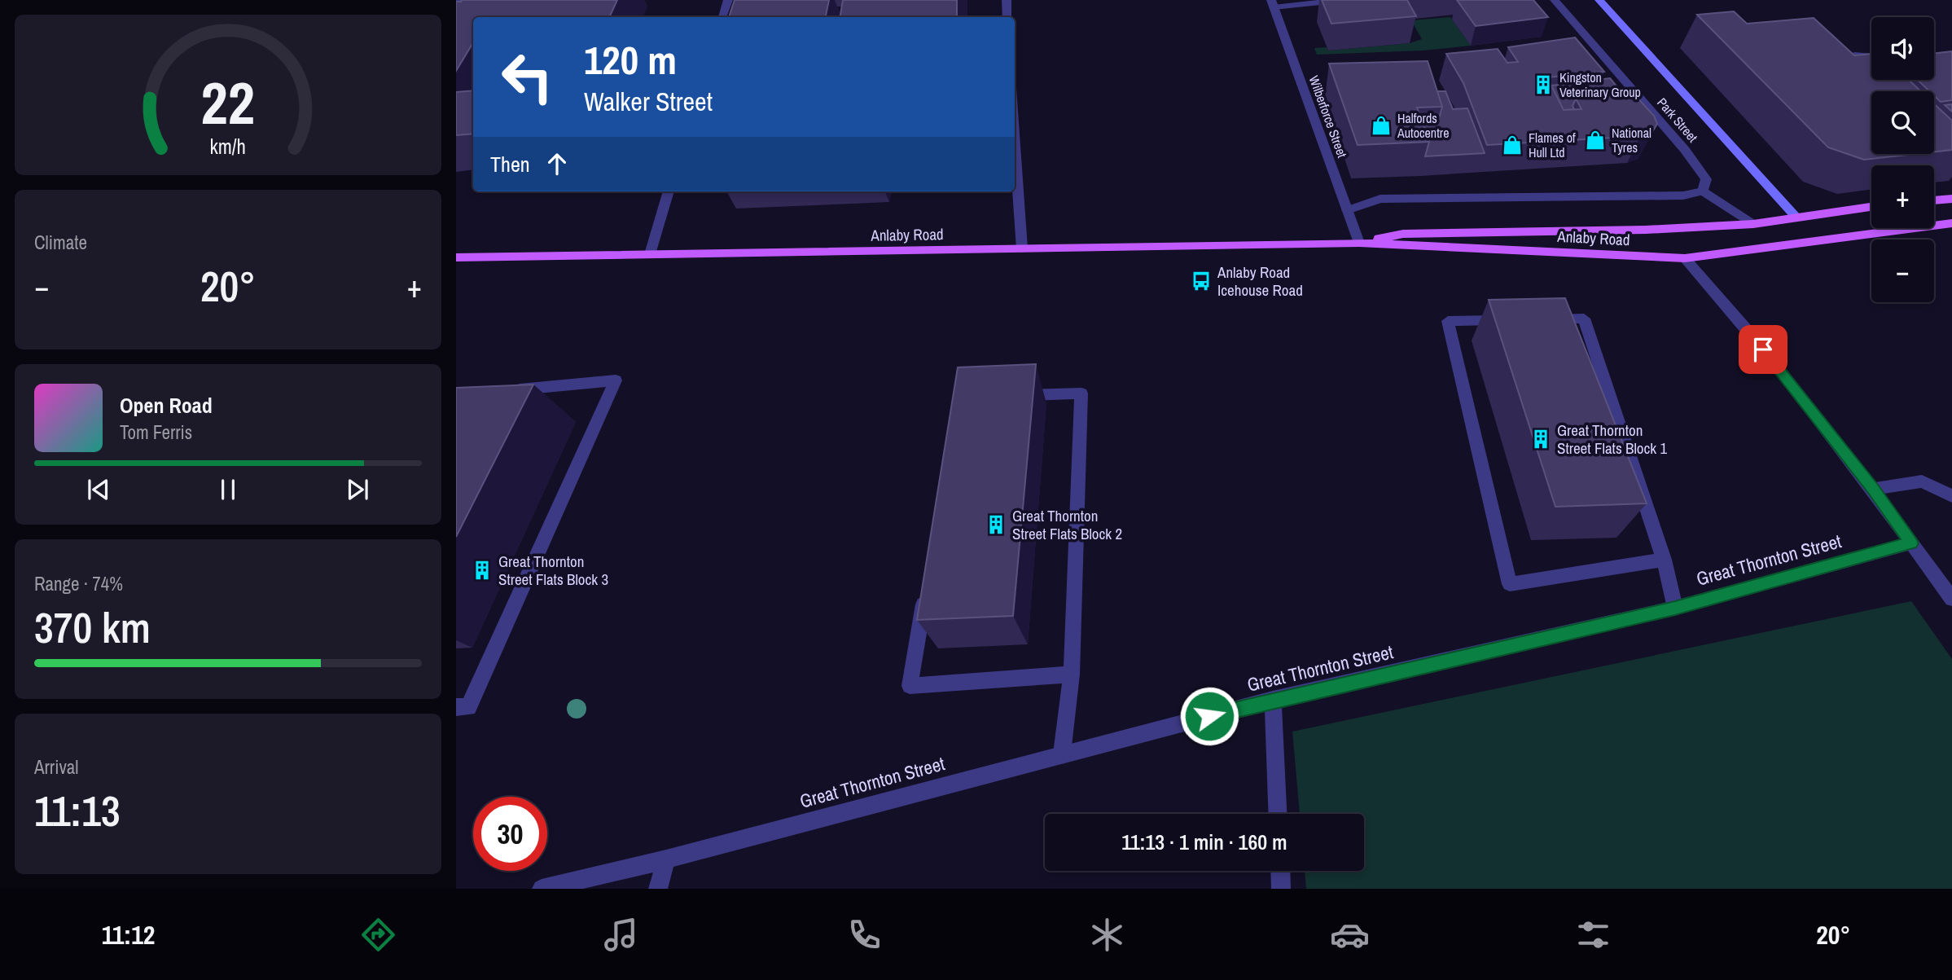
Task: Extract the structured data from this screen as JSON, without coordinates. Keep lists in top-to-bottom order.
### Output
{
  "streets": {
    "main road": ["Anlaby Road"],
    "street": ["Wilberforce Street", "Park Street", "Great Thornton Street"]
  },
  "crossings": [
    ["Wilberforce Street", "Anlaby Road"],
    ["Park Street", "Anlaby Road"]
  ],
  "places": {
    "building": [
      "Kingston Veterinary Group",
      "Great Thornton Street Flats Block 1",
      "Great Thornton Street Flats Block 2",
      "Great Thornton Street Flats Block 3"
    ],
    "shop": ["Halfords Autocentre", "National Tyres", "Flames of Hull Ltd"],
    "bus stop": ["Anlaby Road Icehouse Road"]
  },
  "page": {
    "map_buttons": ["+", "−"],
    "turn": ["120 m", "Walker Street"],
    "then": "Then",
    "tile": [
      "Climate",
      ["Range · 74%", "370 km"],
      ["Arrival", "11:13"]
    ],
    "heat": ["−", "20°", "+"],
    "song": ["Open Road", "Tom Ferris"],
    "limit": "30",
    "trip": "11:13 · 1 min · 160 m",
    "tabs": ["11:12", "20°"],
    "gauge": ["22", "km/h"]
  }
}
